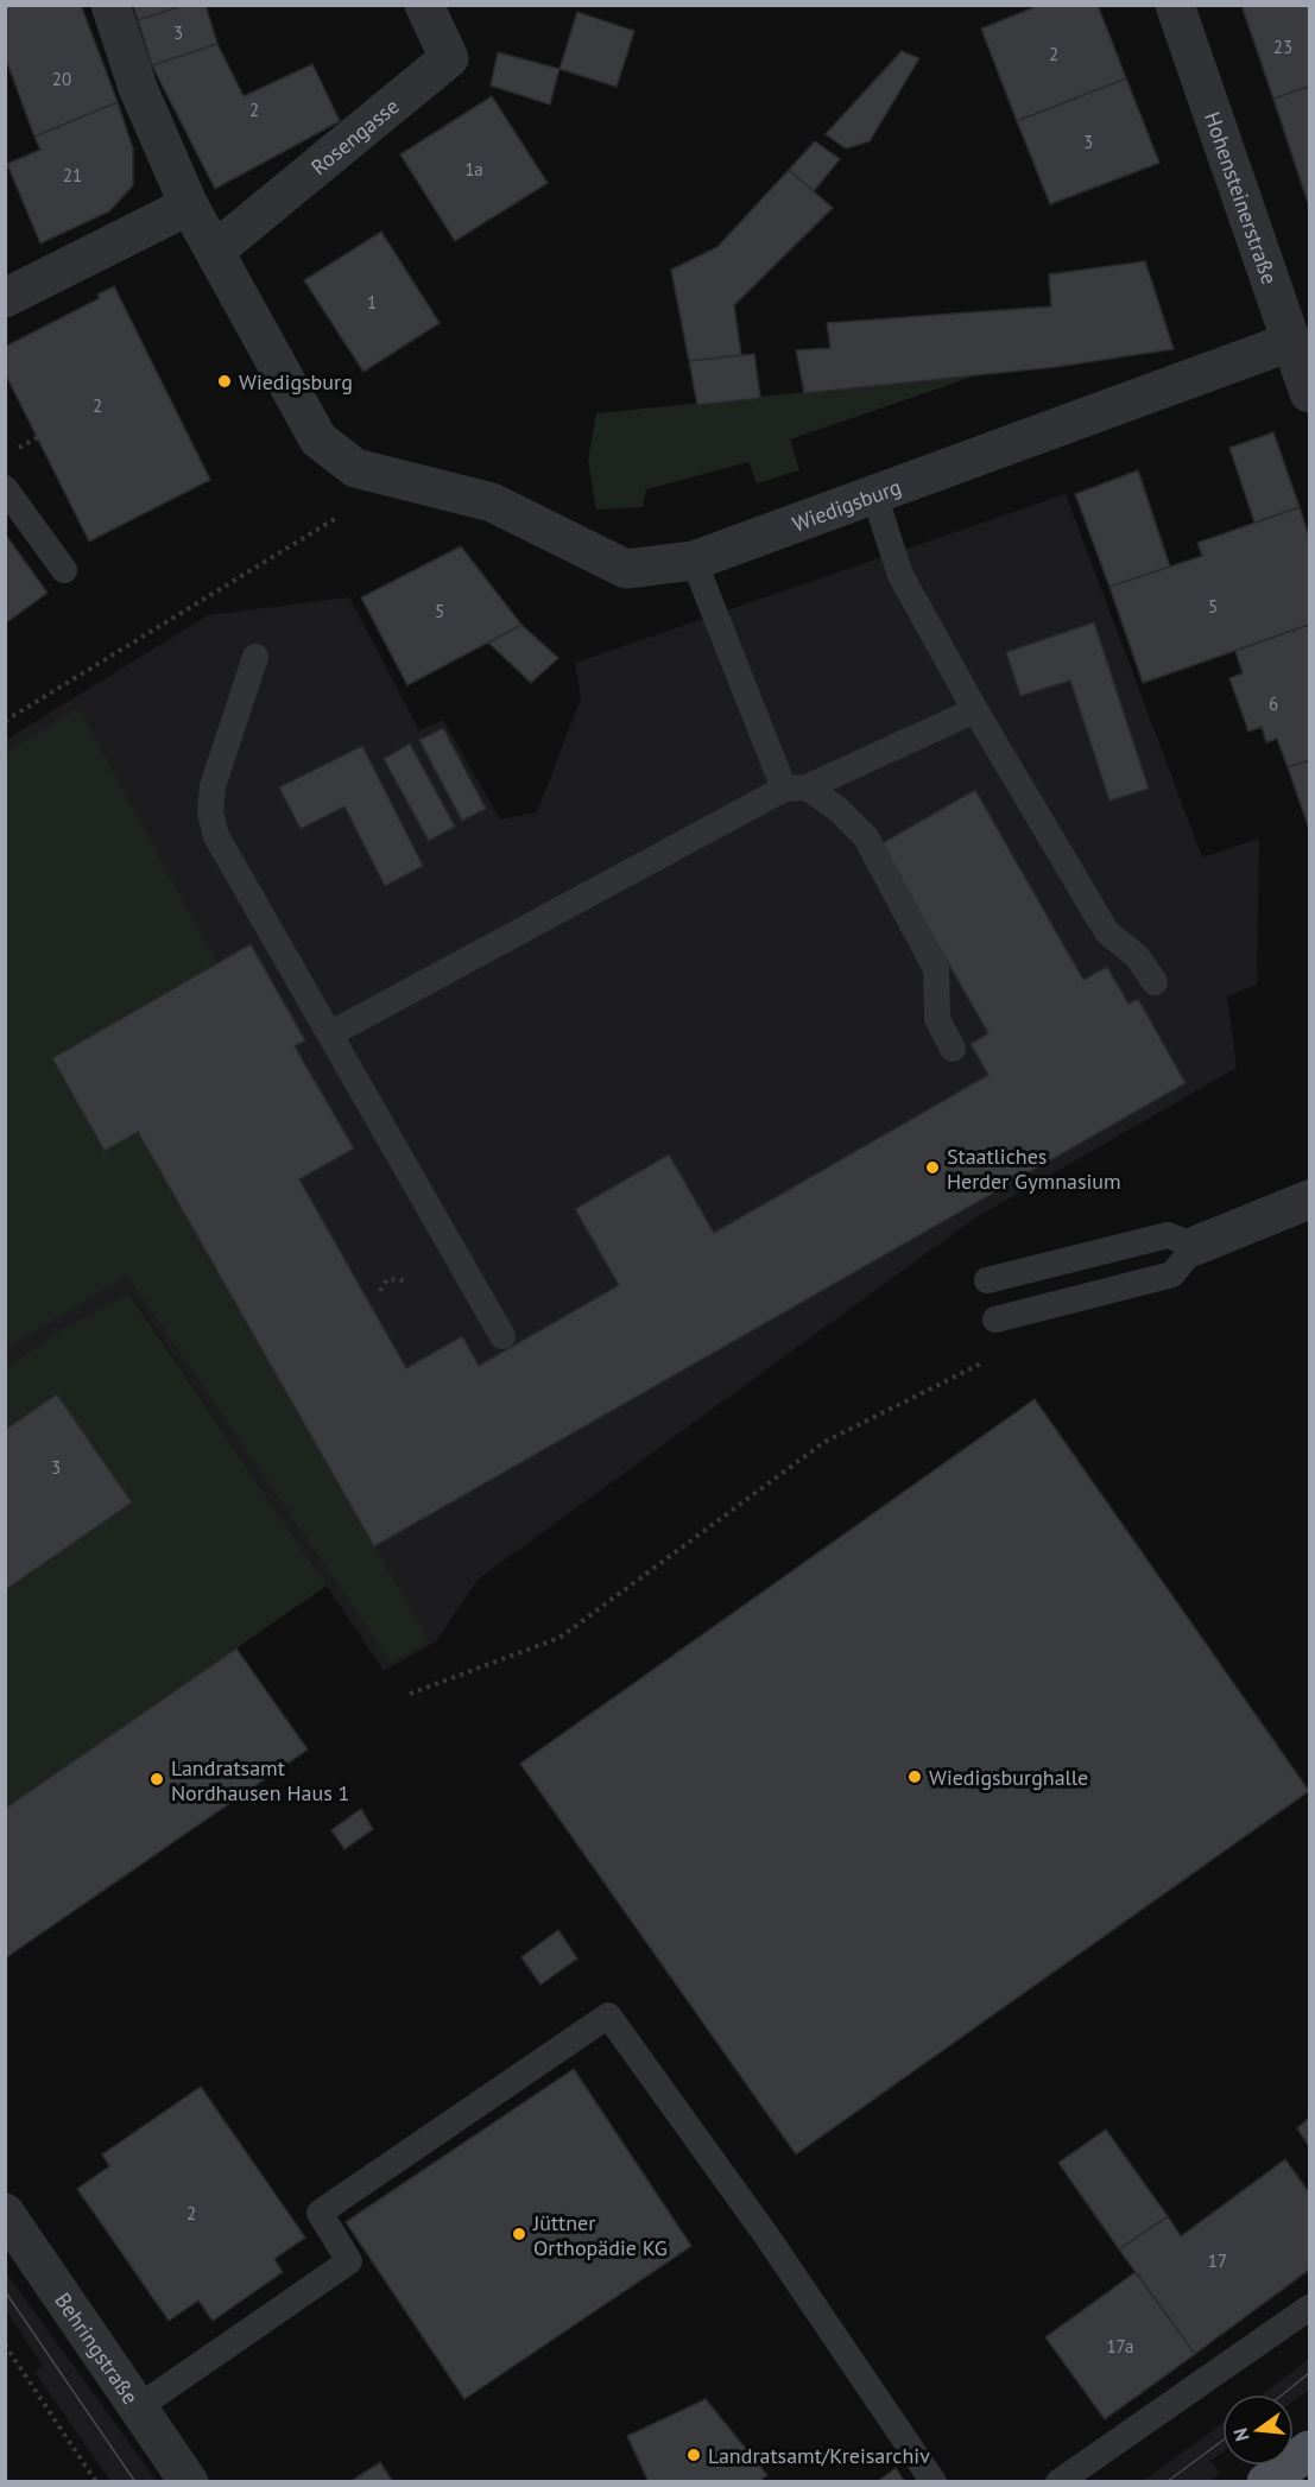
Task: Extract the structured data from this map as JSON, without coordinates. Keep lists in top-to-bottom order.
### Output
{
  "streets": {
    "street": [
      "Rosengasse",
      "Hohensteinerstraße",
      "Wiedigsburg",
      "Behringstraße"
    ]
  },
  "crossings": [
    ["Rosengasse", "Wiedigsburg"],
    ["Hohensteinerstraße", "Wiedigsburg"]
  ],
  "places": [
    "Wiedigsburg",
    "Staatliches Herder Gymnasium",
    "Wiedigsburghalle",
    "Landratsamt Nordhausen Haus 1",
    "Jüttner Orthopädie KG",
    "Landratsamt/Kreisarchiv"
  ],
  "house_numbers": [
    "3",
    "23",
    "2",
    "20",
    "2",
    "3",
    "1a",
    "21",
    "1",
    "2",
    "5",
    "5",
    "6",
    "3",
    "2",
    "17",
    "17a"
  ],
  "north": "left"
}
